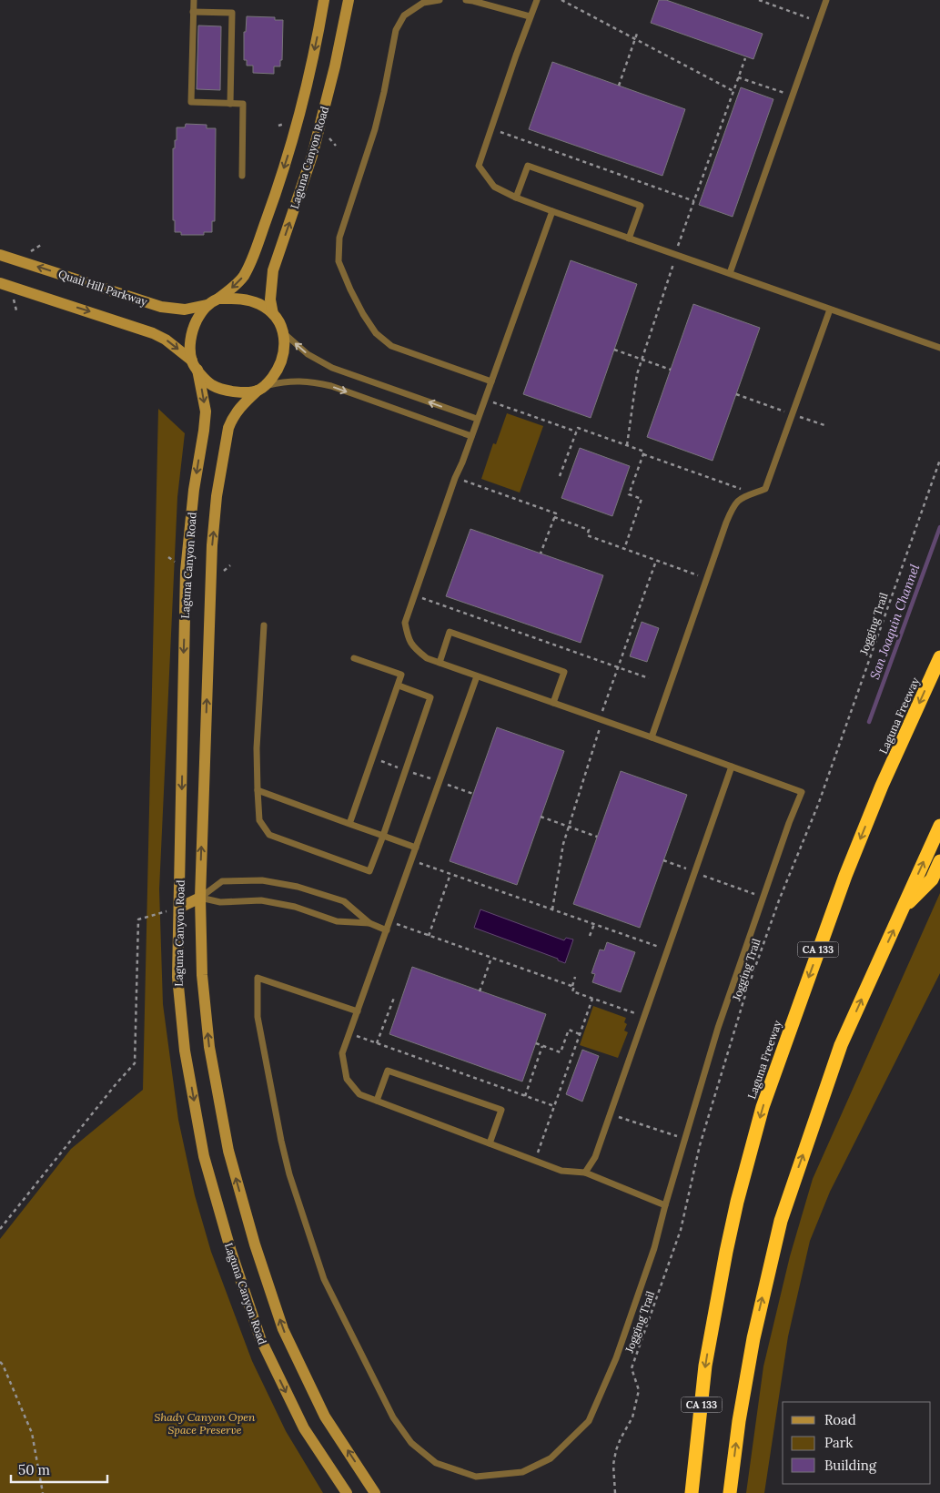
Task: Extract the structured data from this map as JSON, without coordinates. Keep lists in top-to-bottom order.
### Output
{
  "streets": {
    "highway": ["Laguna Freeway", "CA 133"],
    "main road": ["Laguna Canyon Road", "Quail Hill Parkway"],
    "path": ["Jogging Trail"]
  },
  "crossings": [
    ["Laguna Canyon Road", "Quail Hill Parkway"]
  ],
  "water": ["San Joaquin Channel"],
  "parks": ["Shady Canyon Open Space Preserve"],
  "legend": ["Road", "Park", "Building"],
  "scale_bar": "50 m"
}
